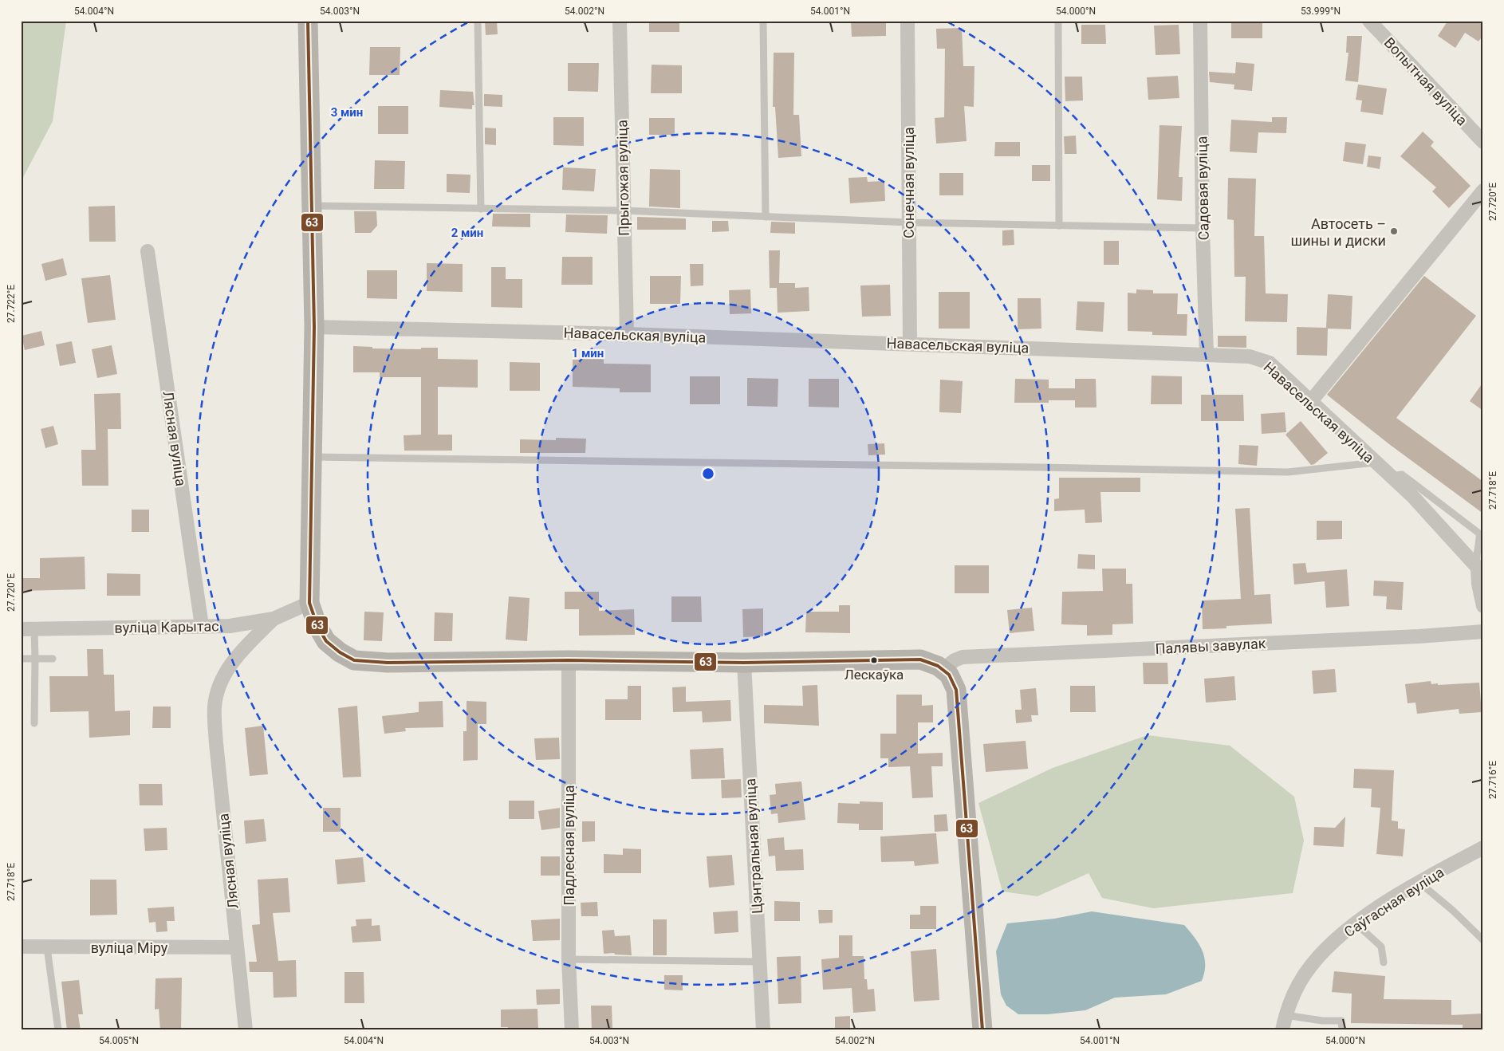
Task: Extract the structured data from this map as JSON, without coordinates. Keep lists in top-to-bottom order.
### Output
{
  "streets": {
    "street": [
      "Вопытная вуліца",
      "Прыгожая вуліца",
      "Сонечная вуліца",
      "Садовая вуліца",
      "Навасельская вуліца",
      "Лясная вуліца",
      "вуліца Карытас",
      "Палявы завулак",
      "Падлесная вуліца",
      "Цэнтральная вуліца",
      "Саўгасная вуліца",
      "вуліца Міру"
    ]
  },
  "crossings": [
    ["Прыгожая вуліца", "Навасельская вуліца"],
    ["Сонечная вуліца", "Навасельская вуліца"],
    ["Садовая вуліца", "Навасельская вуліца"],
    ["Лясная вуліца", "вуліца Карытас"],
    ["Лясная вуліца", "вуліца Міру"]
  ],
  "places": ["Автосеть – шины и диски", "Лескаўка"],
  "lines": ["transit line 63"],
  "coordinates": [
    "54.004°N",
    "54.003°N",
    "54.002°N",
    "54.001°N",
    "54.000°N",
    "53.999°N",
    "27.720°E",
    "27.722°E",
    "27.718°E",
    "27.716°E",
    "54.005°N"
  ],
  "rings": ["3 мин", "2 мин", "1 мин"]
}
